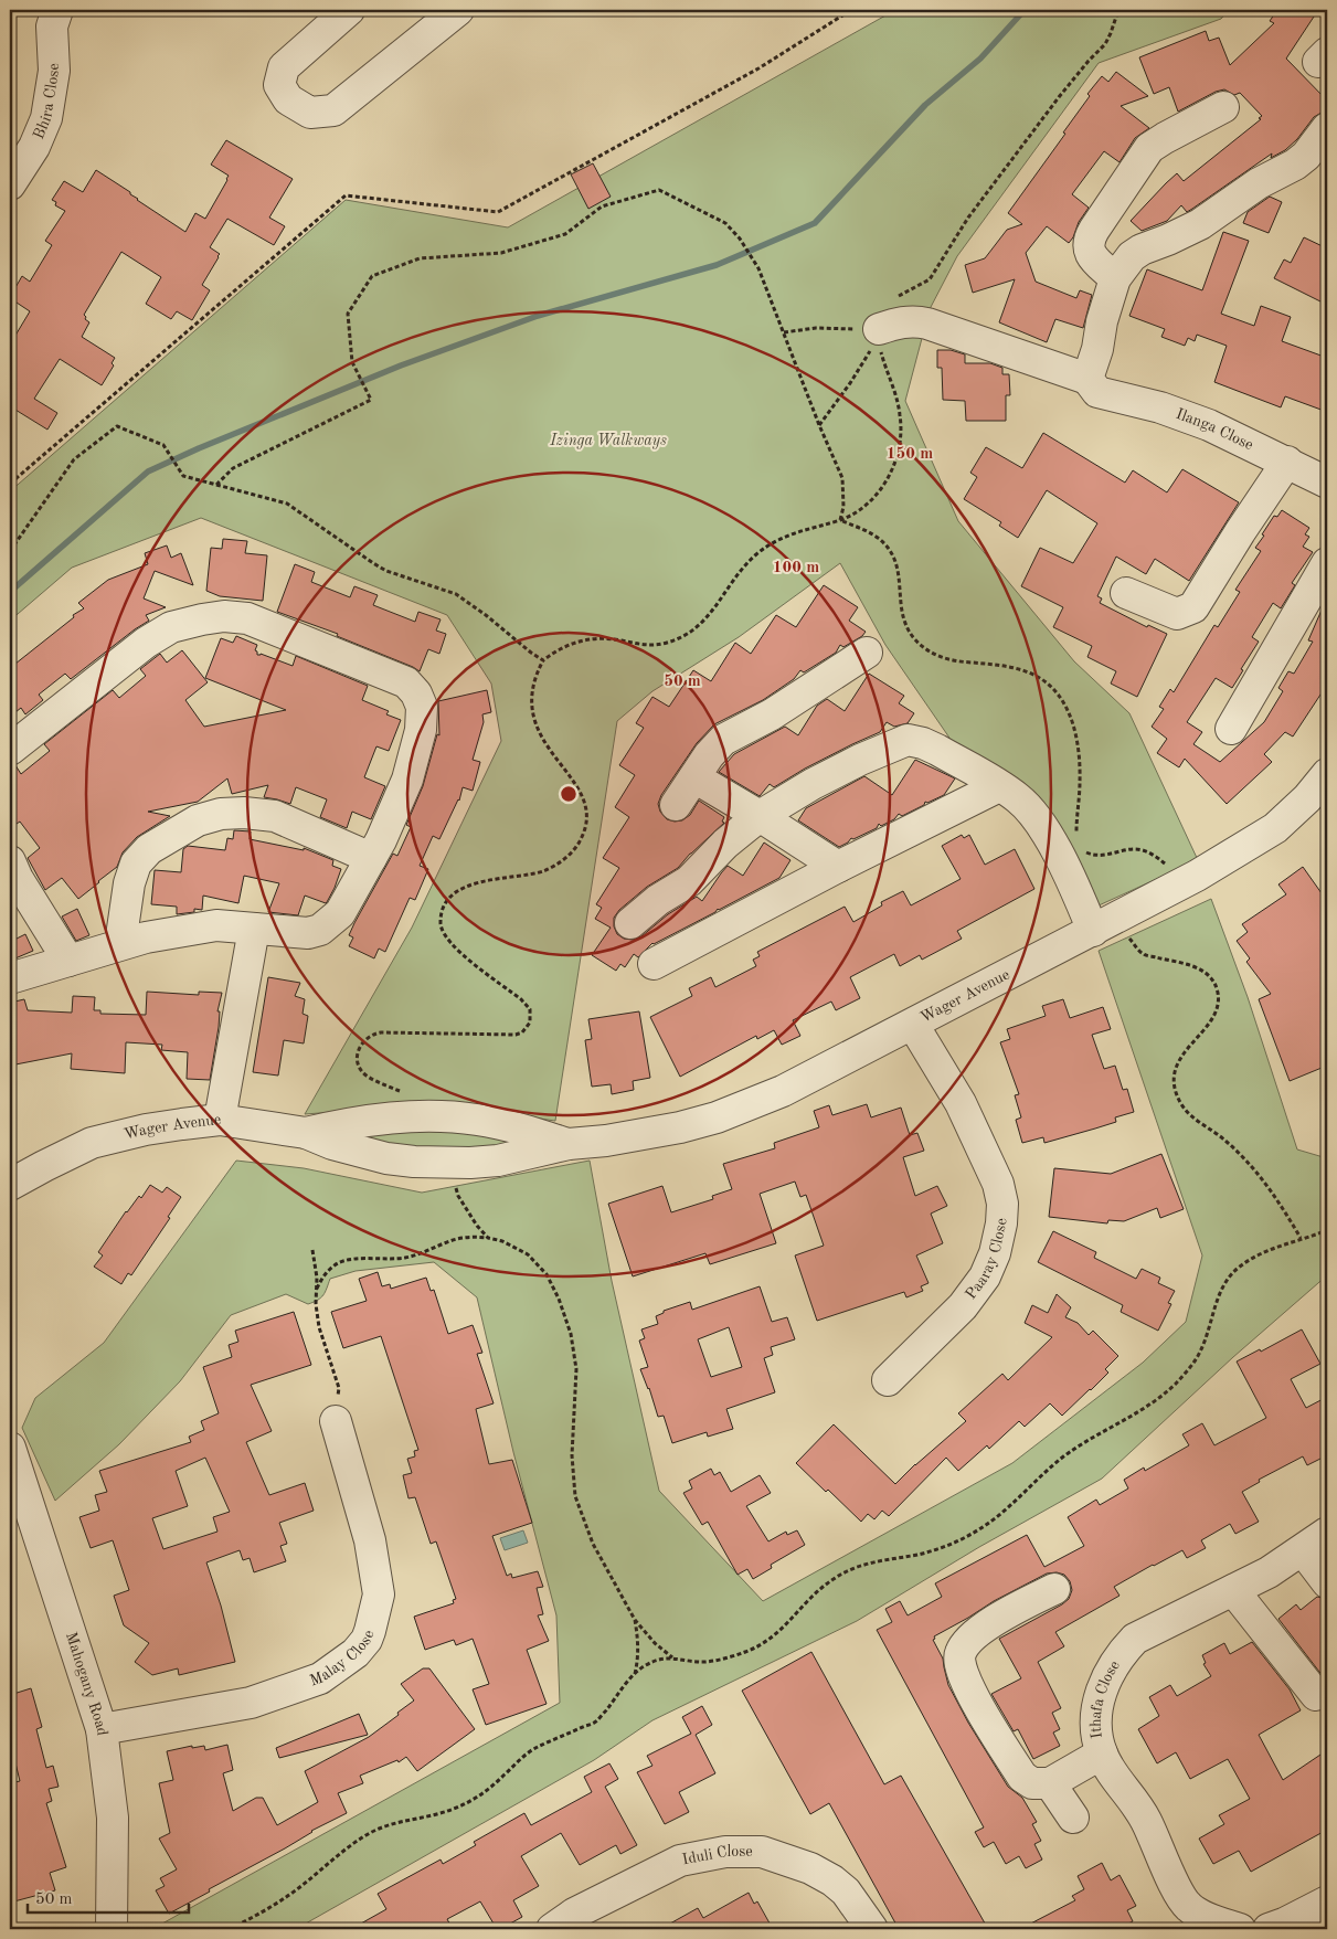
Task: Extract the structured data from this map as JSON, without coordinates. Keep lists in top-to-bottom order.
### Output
{
  "streets": {
    "street": [
      "Bhira Close",
      "Ilanga Close",
      "Wager Avenue",
      "Paaray Close",
      "Malay Close",
      "Mahogany Road",
      "Ithafa Close",
      "Iduli Close"
    ]
  },
  "crossings": [
    ["Wager Avenue", "Paaray Close"],
    ["Malay Close", "Mahogany Road"]
  ],
  "parks": ["Izinga Walkways"],
  "scale_bar": "50 m",
  "rings": ["150 m", "100 m", "50 m"]
}
